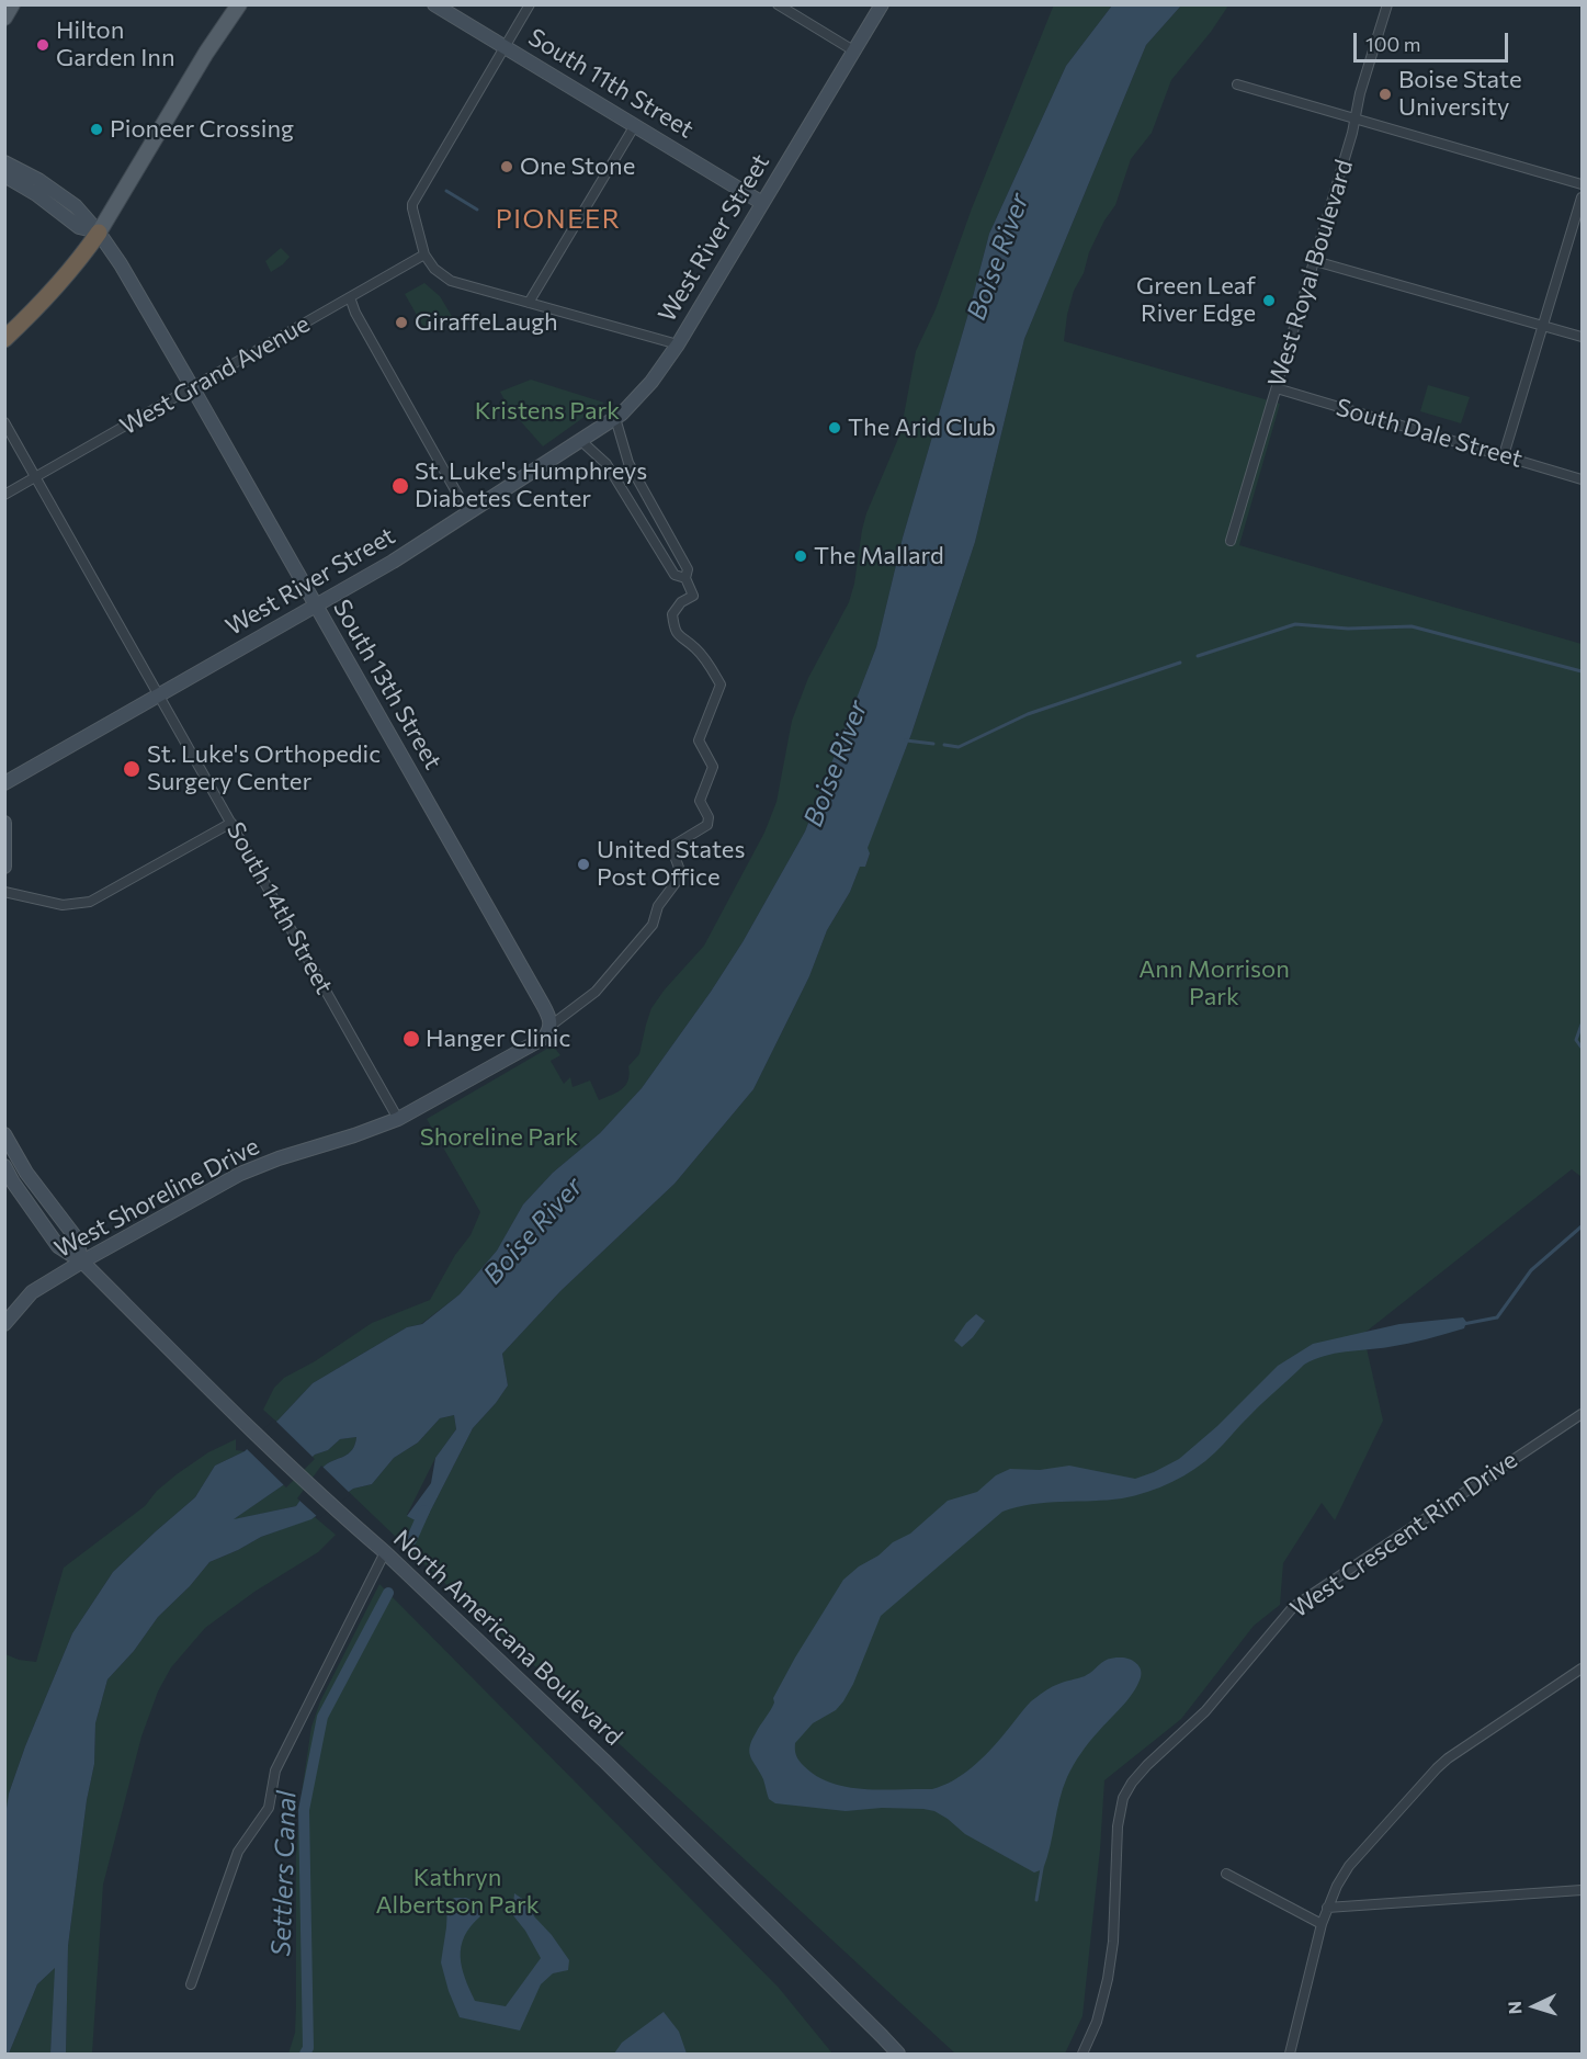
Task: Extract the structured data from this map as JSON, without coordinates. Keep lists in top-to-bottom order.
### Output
{
  "streets": {
    "street": [
      "South 11th Street",
      "West River Street",
      "West Royal Boulevard",
      "West Grand Avenue",
      "South Dale Street",
      "South 13th Street",
      "South 14th Street",
      "West Shoreline Drive",
      "West Crescent Rim Drive",
      "North Americana Boulevard"
    ]
  },
  "crossings": [
    ["South 11th Street", "West River Street"],
    ["West River Street", "South 13th Street"],
    ["West River Street", "South 14th Street"],
    ["West Royal Boulevard", "South Dale Street"],
    ["West Grand Avenue", "South 13th Street"],
    ["West Grand Avenue", "South 14th Street"],
    ["South 13th Street", "West Shoreline Drive"],
    ["South 14th Street", "West Shoreline Drive"],
    ["West Shoreline Drive", "North Americana Boulevard"]
  ],
  "districts": ["PIONEER"],
  "water": ["Boise River", "Settlers Canal"],
  "parks": [
    "Kristens Park",
    "Ann Morrison Park",
    "Shoreline Park",
    "Kathryn Albertson Park"
  ],
  "places": [
    "Hilton Garden Inn",
    "Boise State University",
    "Pioneer Crossing",
    "One Stone",
    "Green Leaf River Edge",
    "GiraffeLaugh",
    "The Arid Club",
    "St. Luke's Humphreys Diabetes Center",
    "The Mallard",
    "St. Luke's Orthopedic Surgery Center",
    "United States Post Office",
    "Hanger Clinic"
  ],
  "scale_bar": "100 m",
  "north": "left"
}
